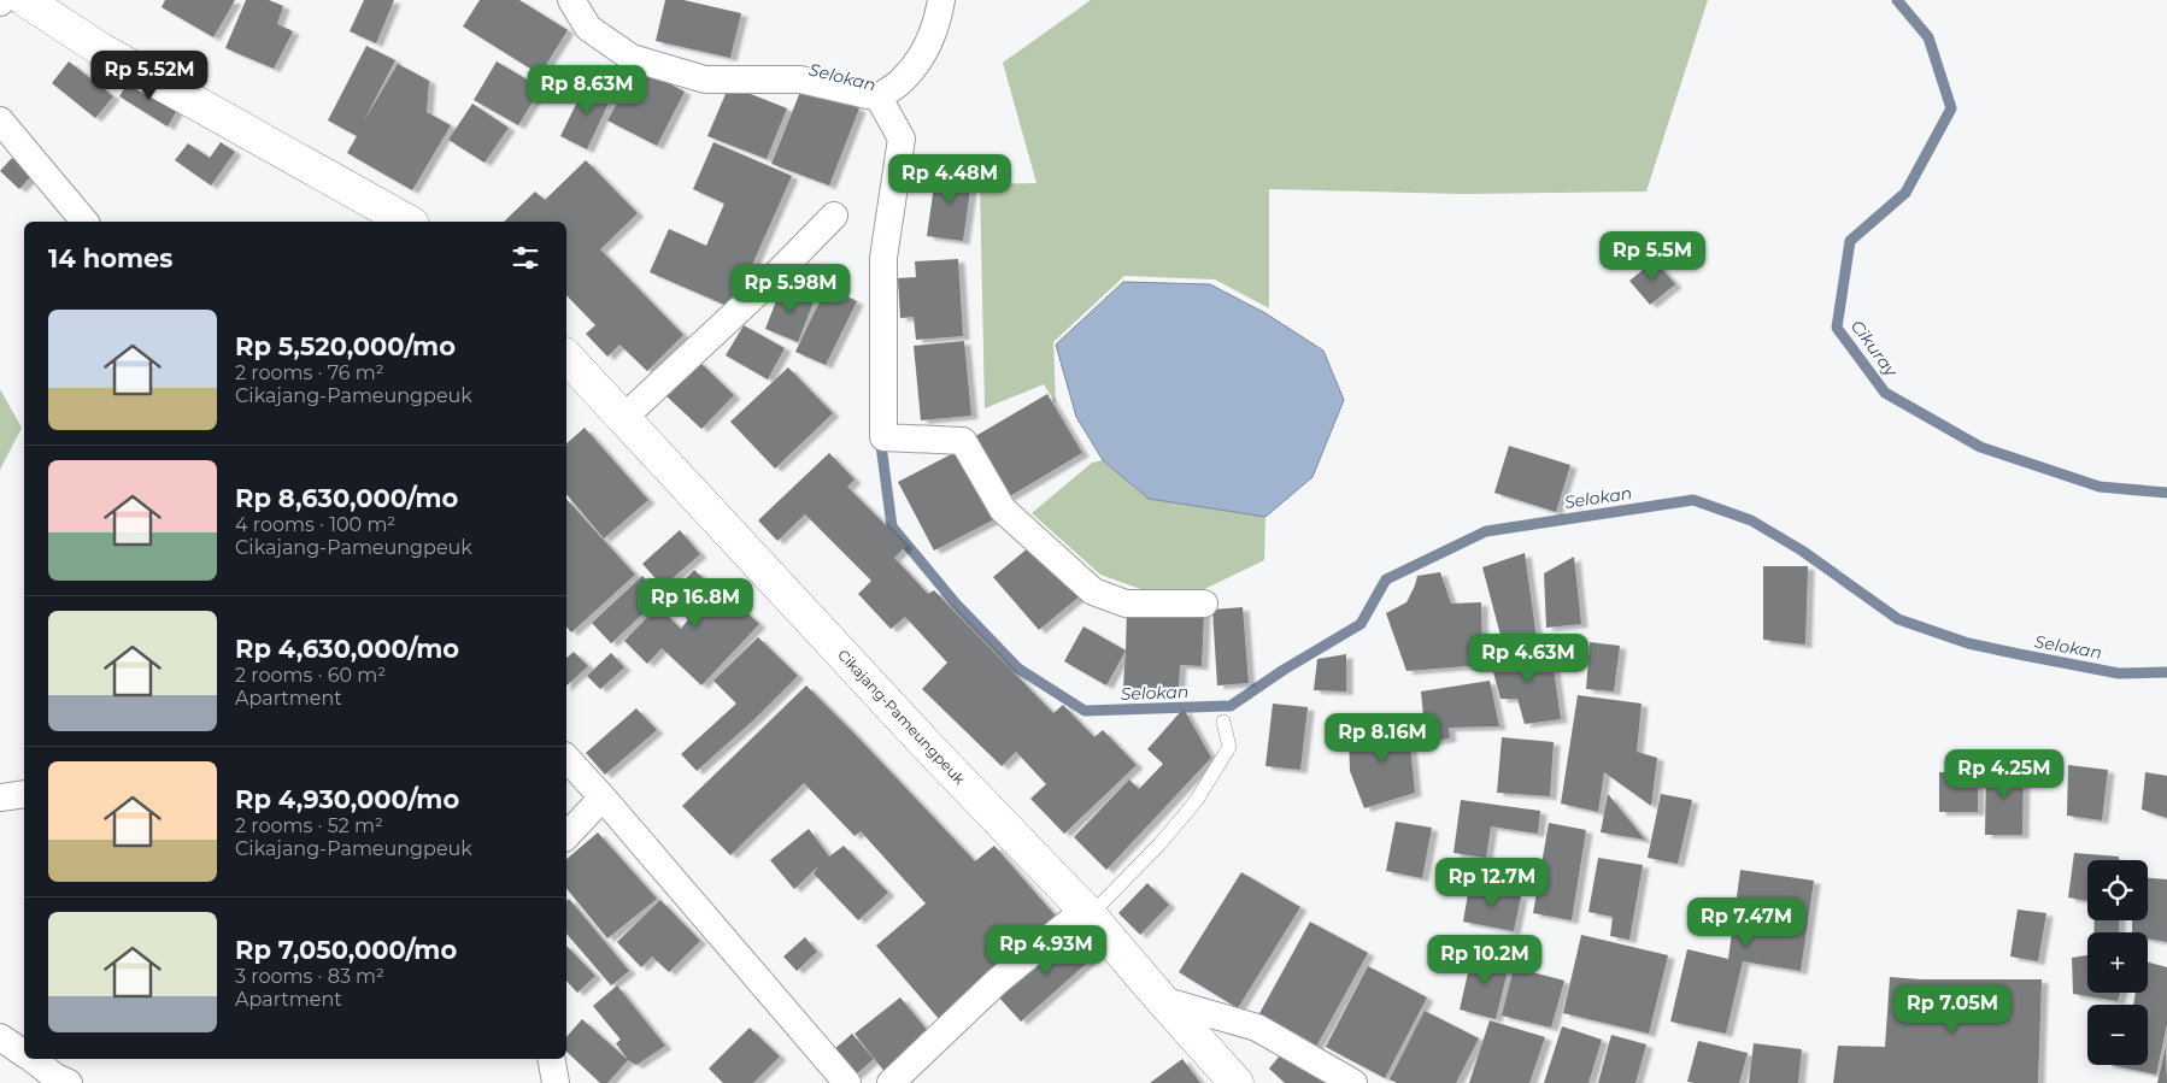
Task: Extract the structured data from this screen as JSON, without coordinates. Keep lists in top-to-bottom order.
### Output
{
  "streets": {
    "main road": ["Cikajang-Pameungpeuk"]
  },
  "water": ["Selokan", "Cikuray"],
  "page": {
    "price": [
      "Rp 5.52M",
      "Rp 8.63M",
      "Rp 4.48M",
      "Rp 5.5M",
      "Rp 5.98M",
      "Rp 16.8M",
      "Rp 4.63M",
      "Rp 8.16M",
      "Rp 4.25M",
      "Rp 12.7M",
      "Rp 7.47M",
      "Rp 4.93M",
      "Rp 10.2M",
      "Rp 7.05M"
    ],
    "heading": "14 homes",
    "list": [
      {
        "name": "Rp 5,520,000/mo",
        "note": "2 rooms · 76 m² · Cikajang-Pameungpeuk"
      },
      {
        "name": "Rp 8,630,000/mo",
        "note": "4 rooms · 100 m² · Cikajang-Pameungpeuk"
      },
      {
        "name": "Rp 4,630,000/mo",
        "note": "2 rooms · 60 m² · Apartment"
      },
      {
        "name": "Rp 4,930,000/mo",
        "note": "2 rooms · 52 m² · Cikajang-Pameungpeuk"
      },
      {
        "name": "Rp 7,050,000/mo",
        "note": "3 rooms · 83 m² · Apartment"
      }
    ],
    "map_buttons": ["+", "−"]
  }
}
